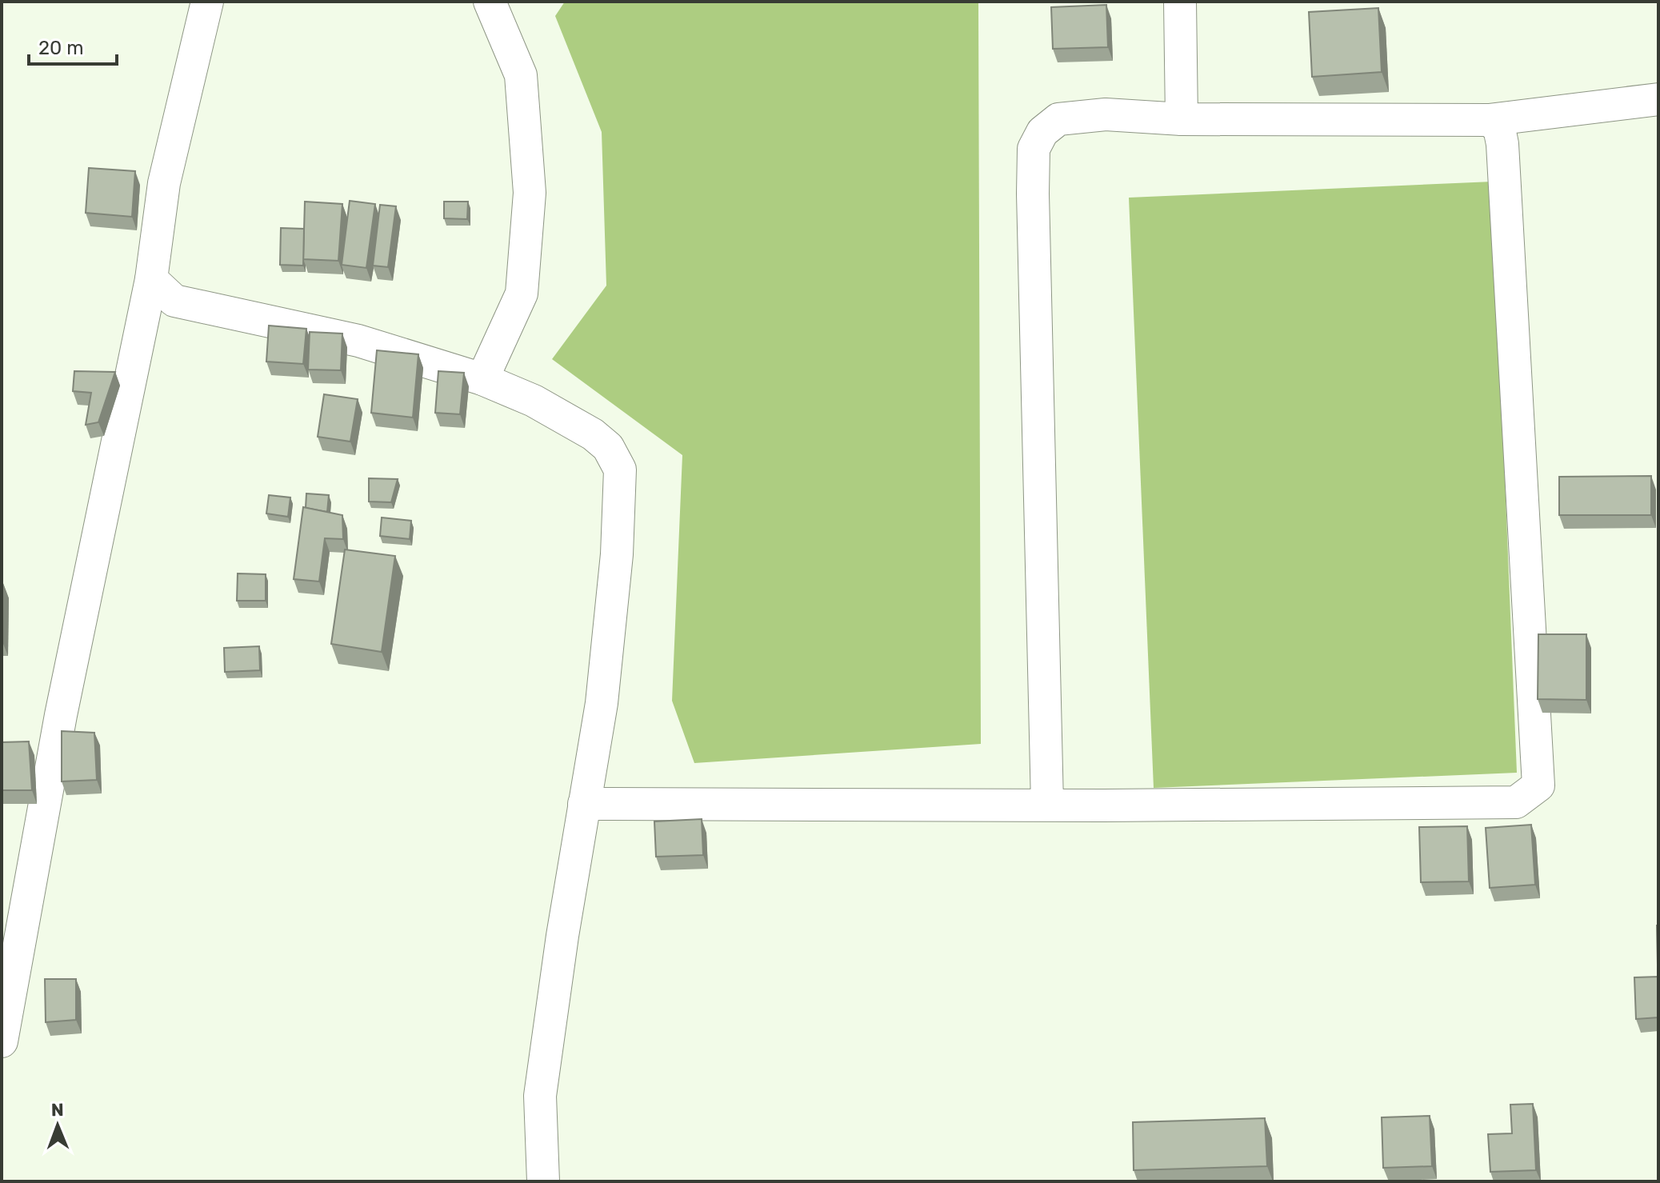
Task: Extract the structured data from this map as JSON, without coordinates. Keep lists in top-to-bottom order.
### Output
{
  "scale_bar": "20 m",
  "north": "top"
}
